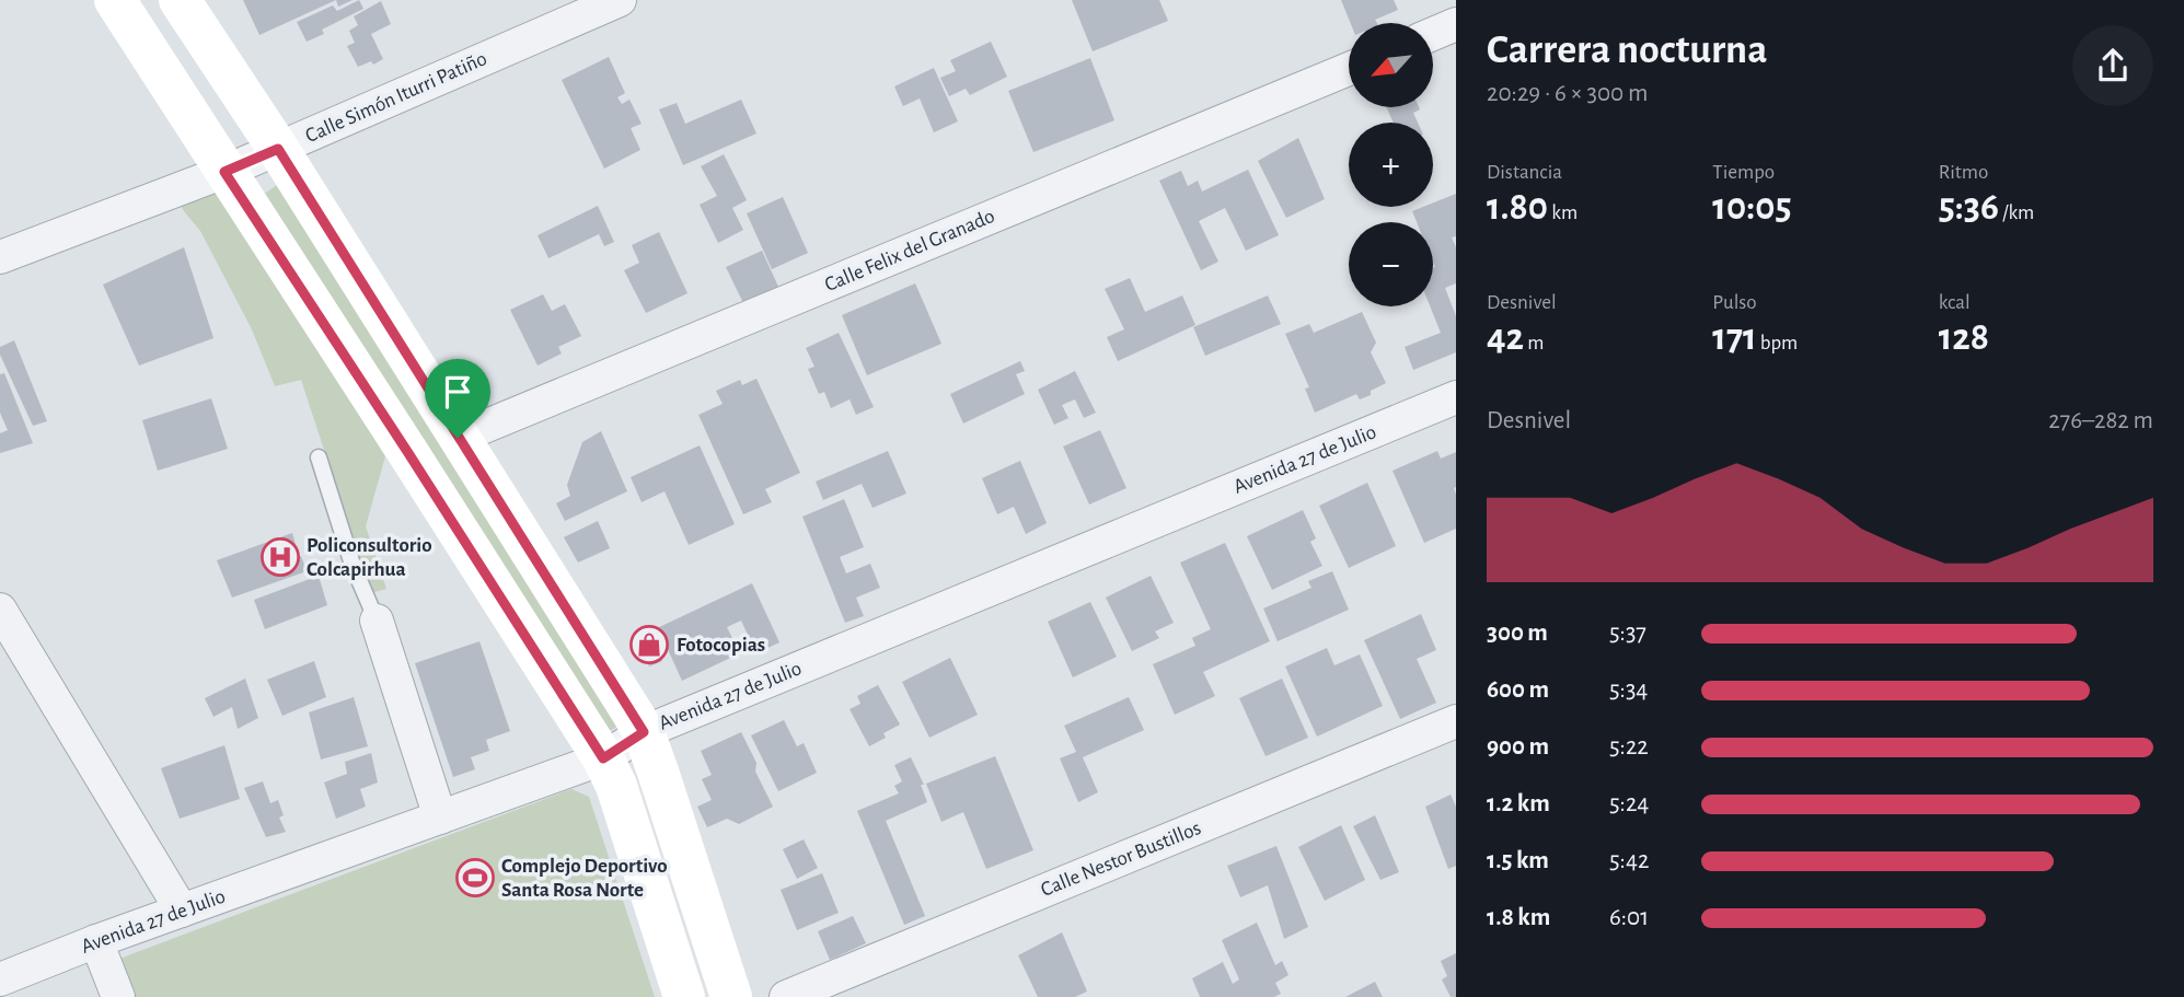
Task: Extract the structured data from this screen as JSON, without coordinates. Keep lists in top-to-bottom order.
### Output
{
  "streets": {
    "street": [
      "Calle Simón Iturri Patiño",
      "Calle Felix del Granado",
      "Avenida 27 de Julio",
      "Calle Nestor Bustillos"
    ]
  },
  "places": {
    "hospital": ["Policonsultorio Colcapirhua"],
    "shop": ["Fotocopias"],
    "sports": ["Complejo Deportivo Santa Rosa Norte"]
  },
  "north": "bottom left",
  "page": {
    "heading": ["Carrera nocturna", "20:29 · 6 × 300 m"],
    "map_buttons": ["+", "−"],
    "stats": [
      ["Distancia", "1.80 km"],
      ["Tiempo", "10:05"],
      ["Ritmo", "5:36 /km"],
      ["Desnivel", "42 m"],
      ["Pulso", "171 bpm"],
      ["kcal", "128"]
    ],
    "chart": ["Desnivel", "276–282 m"],
    "list": [
      {
        "name": "300 m",
        "note": "5:37"
      },
      {
        "name": "600 m",
        "note": "5:34"
      },
      {
        "name": "900 m",
        "note": "5:22"
      },
      {
        "name": "1.2 km",
        "note": "5:24"
      },
      {
        "name": "1.5 km",
        "note": "5:42"
      },
      {
        "name": "1.8 km",
        "note": "6:01"
      }
    ]
  }
}
